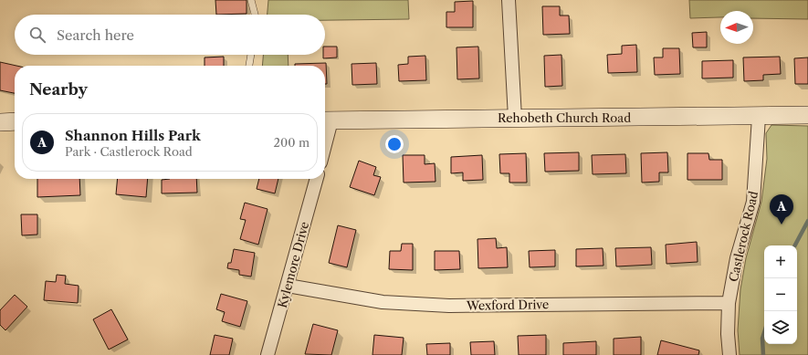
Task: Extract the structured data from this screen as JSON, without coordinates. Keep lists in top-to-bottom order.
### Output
{
  "streets": {
    "street": [
      "Rehobeth Church Road",
      "Castlerock Road",
      "Kylemore Drive",
      "Wexford Drive"
    ]
  },
  "crossings": [
    ["Rehobeth Church Road", "Castlerock Road"],
    ["Castlerock Road", "Wexford Drive"],
    ["Kylemore Drive", "Wexford Drive"]
  ],
  "north": "left",
  "page": {
    "search": "Search here",
    "heading": "Nearby",
    "list": [
      {
        "mark": "A",
        "name": "Shannon Hills Park",
        "note": "Park · Castlerock Road",
        "value": "200 m"
      }
    ],
    "pins": "A",
    "map_buttons": ["+", "−"]
  }
}
